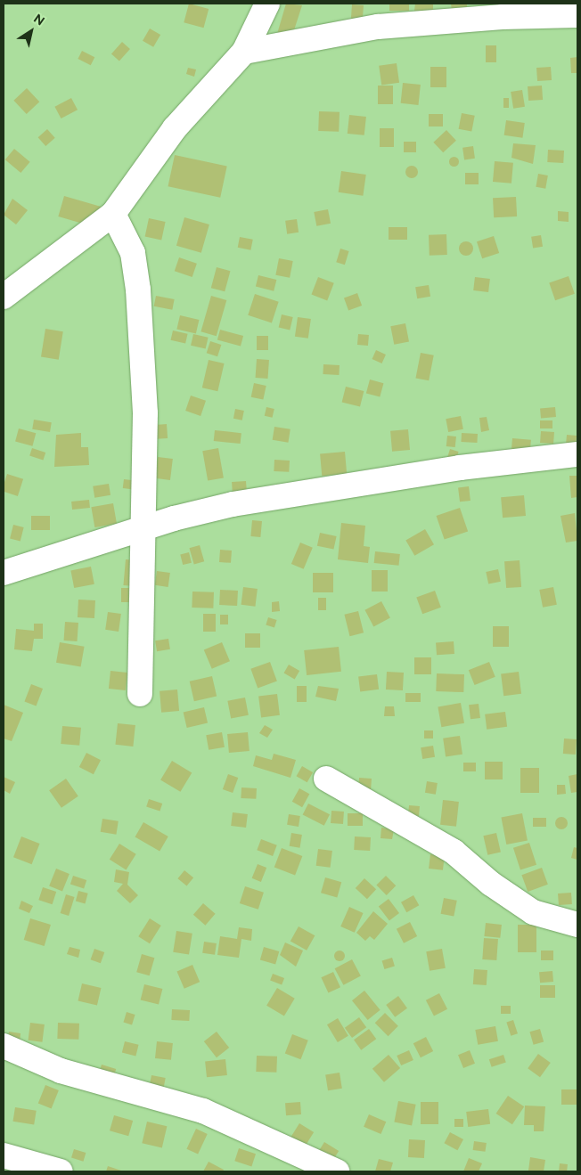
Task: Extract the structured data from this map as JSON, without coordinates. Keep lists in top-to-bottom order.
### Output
{
  "north": "top right"
}
